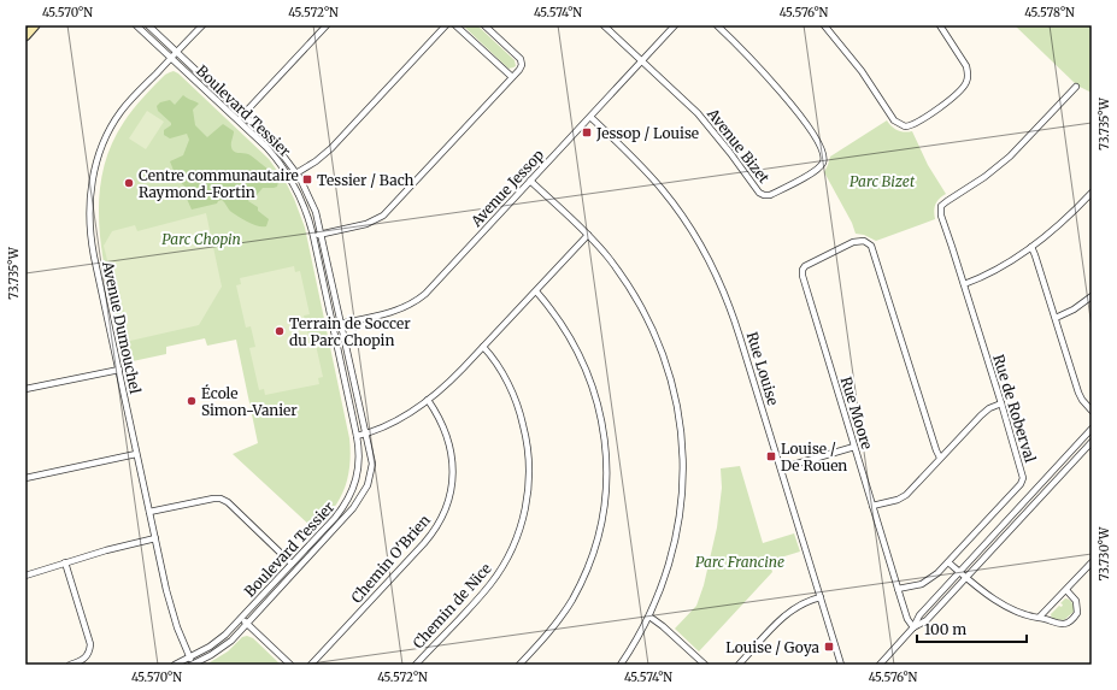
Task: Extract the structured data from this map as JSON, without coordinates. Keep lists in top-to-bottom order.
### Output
{
  "streets": {
    "street": [
      "Boulevard Tessier",
      "Avenue Bizet",
      "Avenue Jessop",
      "Avenue Dumouchel",
      "Rue Louise",
      "Rue de Roberval",
      "Rue Moore",
      "Chemin O'Brien",
      "Chemin de Nice"
    ]
  },
  "crossings": [
    ["Boulevard Tessier", "Avenue Jessop"],
    ["Boulevard Tessier", "Avenue Dumouchel"],
    ["Avenue Bizet", "Avenue Jessop"],
    ["Avenue Jessop", "Rue Louise"],
    ["Rue de Roberval", "Rue Moore"]
  ],
  "parks": ["Parc Bizet", "Parc Chopin", "Parc Francine"],
  "places": {
    "transit": [
      "Jessop / Louise",
      "Tessier / Bach",
      "Louise / De Rouen",
      "Louise / Goya"
    ],
    "other": ["Centre communautaire Raymond-Fortin", "Terrain de Soccer du Parc Chopin", "École Simon-Vanier"]
  },
  "scale_bar": "100 m",
  "coordinates": [
    "45.570°N",
    "45.572°N",
    "45.574°N",
    "45.576°N",
    "45.578°N",
    "73.735°W",
    "73.730°W"
  ]
}
